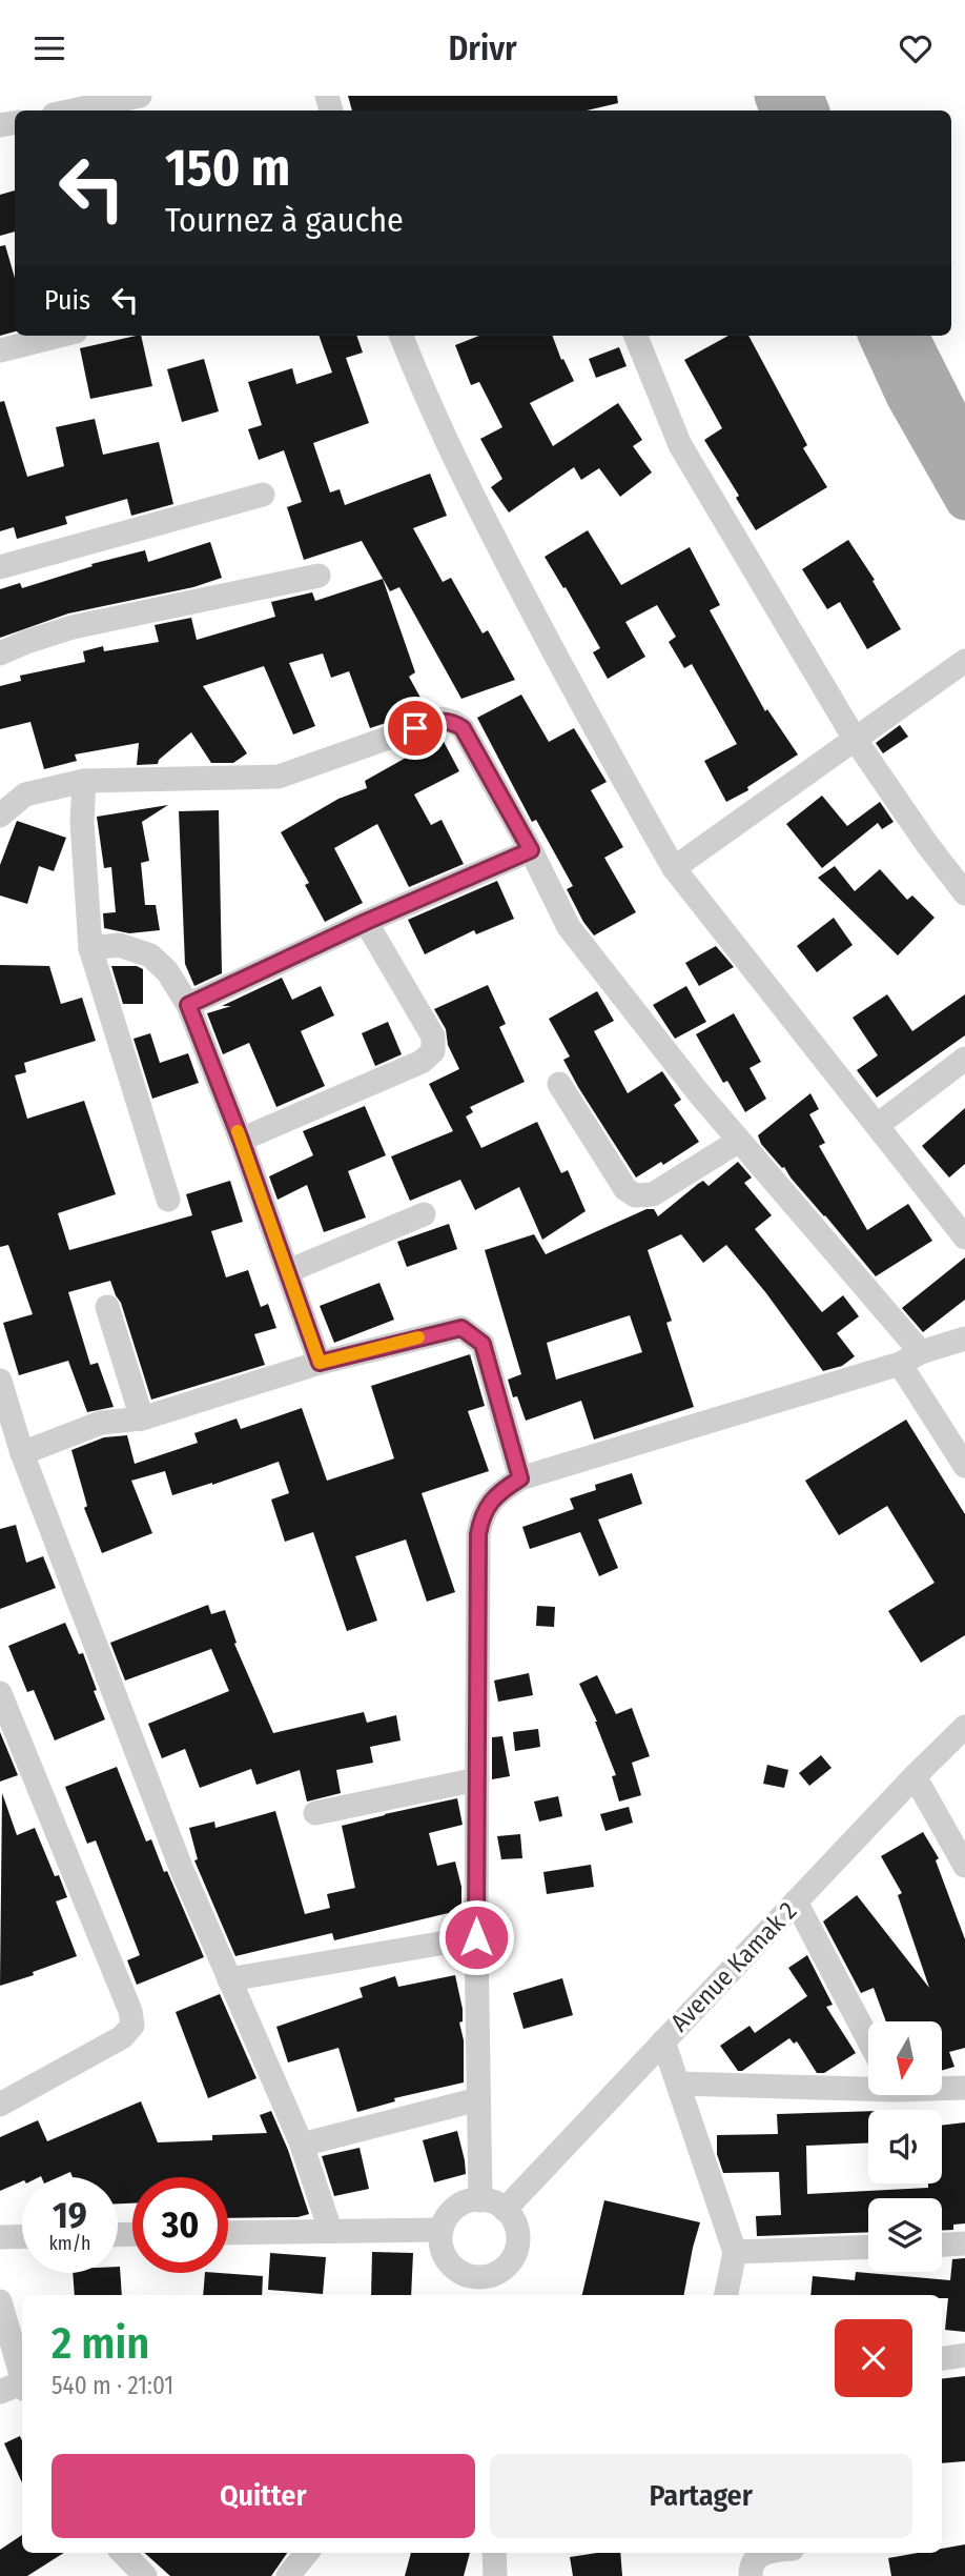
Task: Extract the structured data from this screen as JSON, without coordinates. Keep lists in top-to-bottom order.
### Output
{
  "streets": {
    "street": ["Avenue Kamak 2"]
  },
  "north": "bottom",
  "page": {
    "header": "Drivr",
    "turn": ["150 m", "Tournez à gauche"],
    "then": "Puis",
    "speed": "19 km/h",
    "limit": "30",
    "heading": ["2 min", "540 m · 21:01"],
    "buttons": ["Quitter", "Partager"]
  }
}
